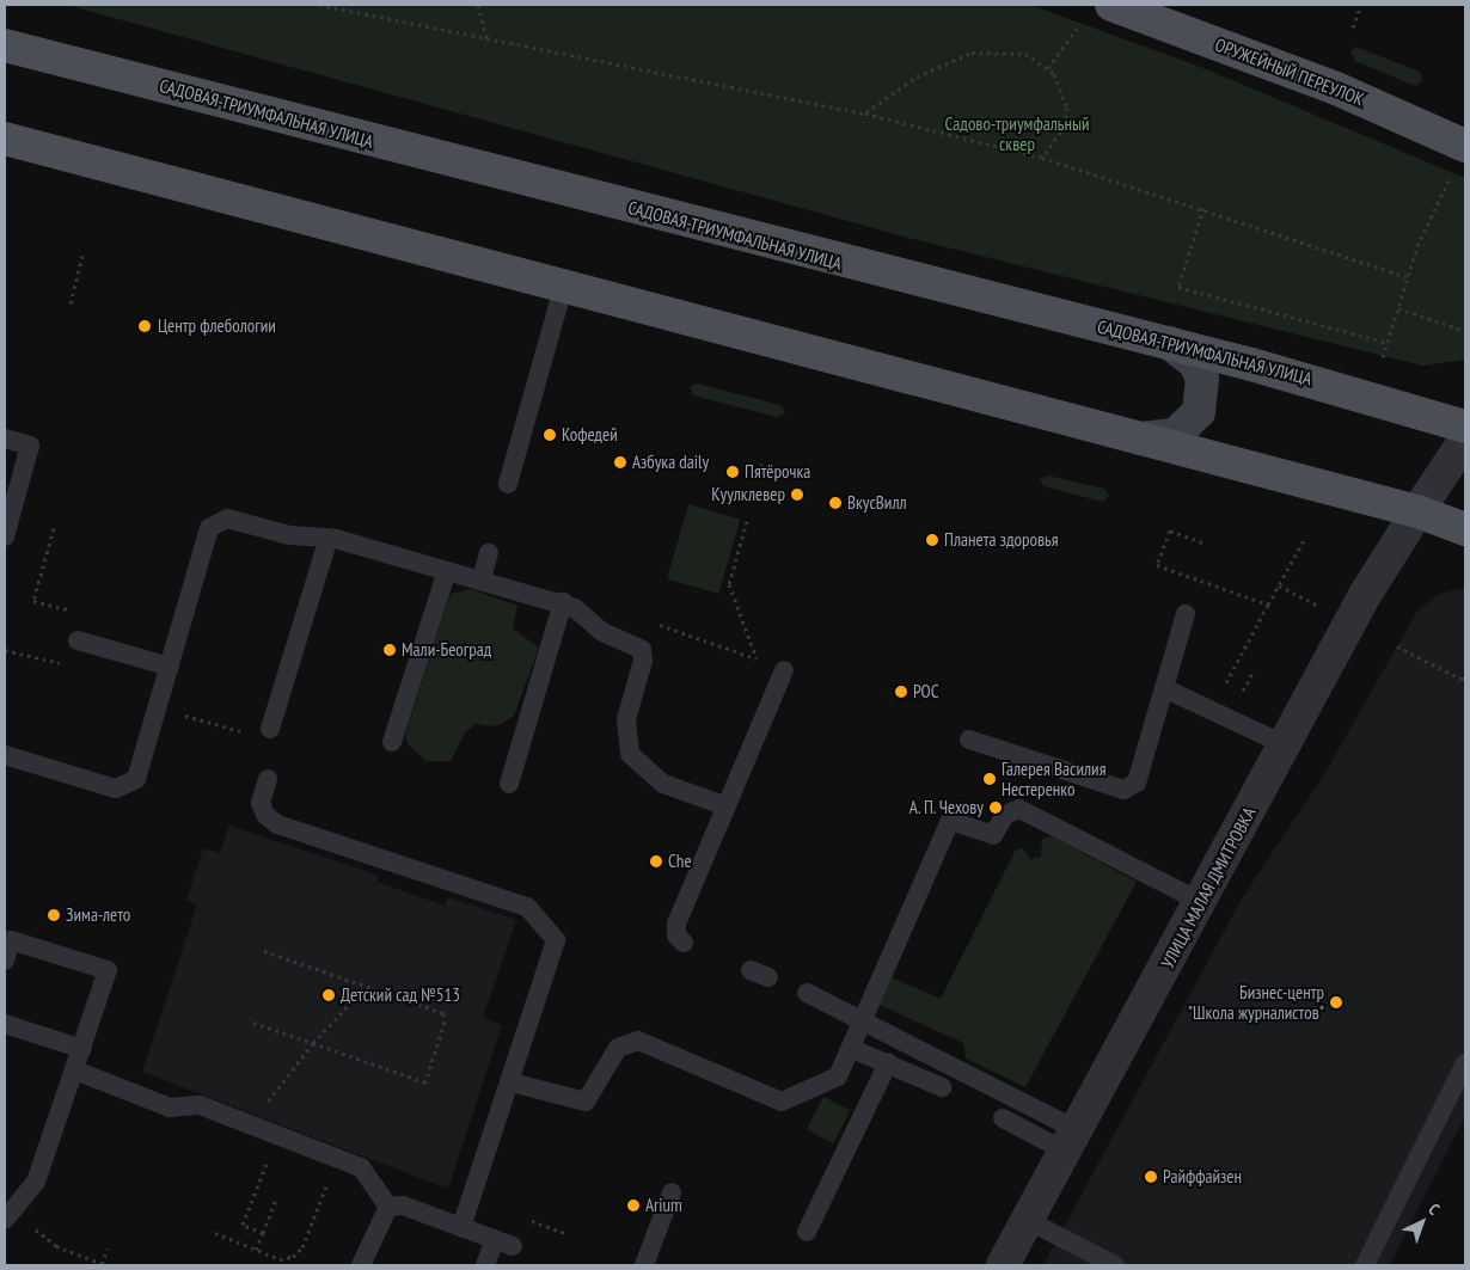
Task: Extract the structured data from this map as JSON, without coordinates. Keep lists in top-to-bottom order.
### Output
{
  "streets": {
    "main road": ["ОРУЖЕЙНЫЙ ПЕРЕУЛОК", "САДОВАЯ-ТРИУМФАЛЬНАЯ УЛИЦА"],
    "street": ["УЛИЦА МАЛАЯ ДМИТРОВКА"]
  },
  "parks": ["Садово-триумфальный сквер"],
  "places": [
    "Центр флебологии",
    "Кофедей",
    "Азбука daily",
    "Пятёрочка",
    "Куулклевер",
    "ВкусВилл",
    "Планета здоровья",
    "Мали-Београд",
    "РОС",
    "Галерея Василия Нестеренко",
    "А. П. Чехову",
    "Che",
    "Зима-лето",
    "Детский сад №513",
    "Бизнес-центр \"Школа журналистов\"",
    "Райффайзен",
    "Arium"
  ],
  "north": "top right"
}
